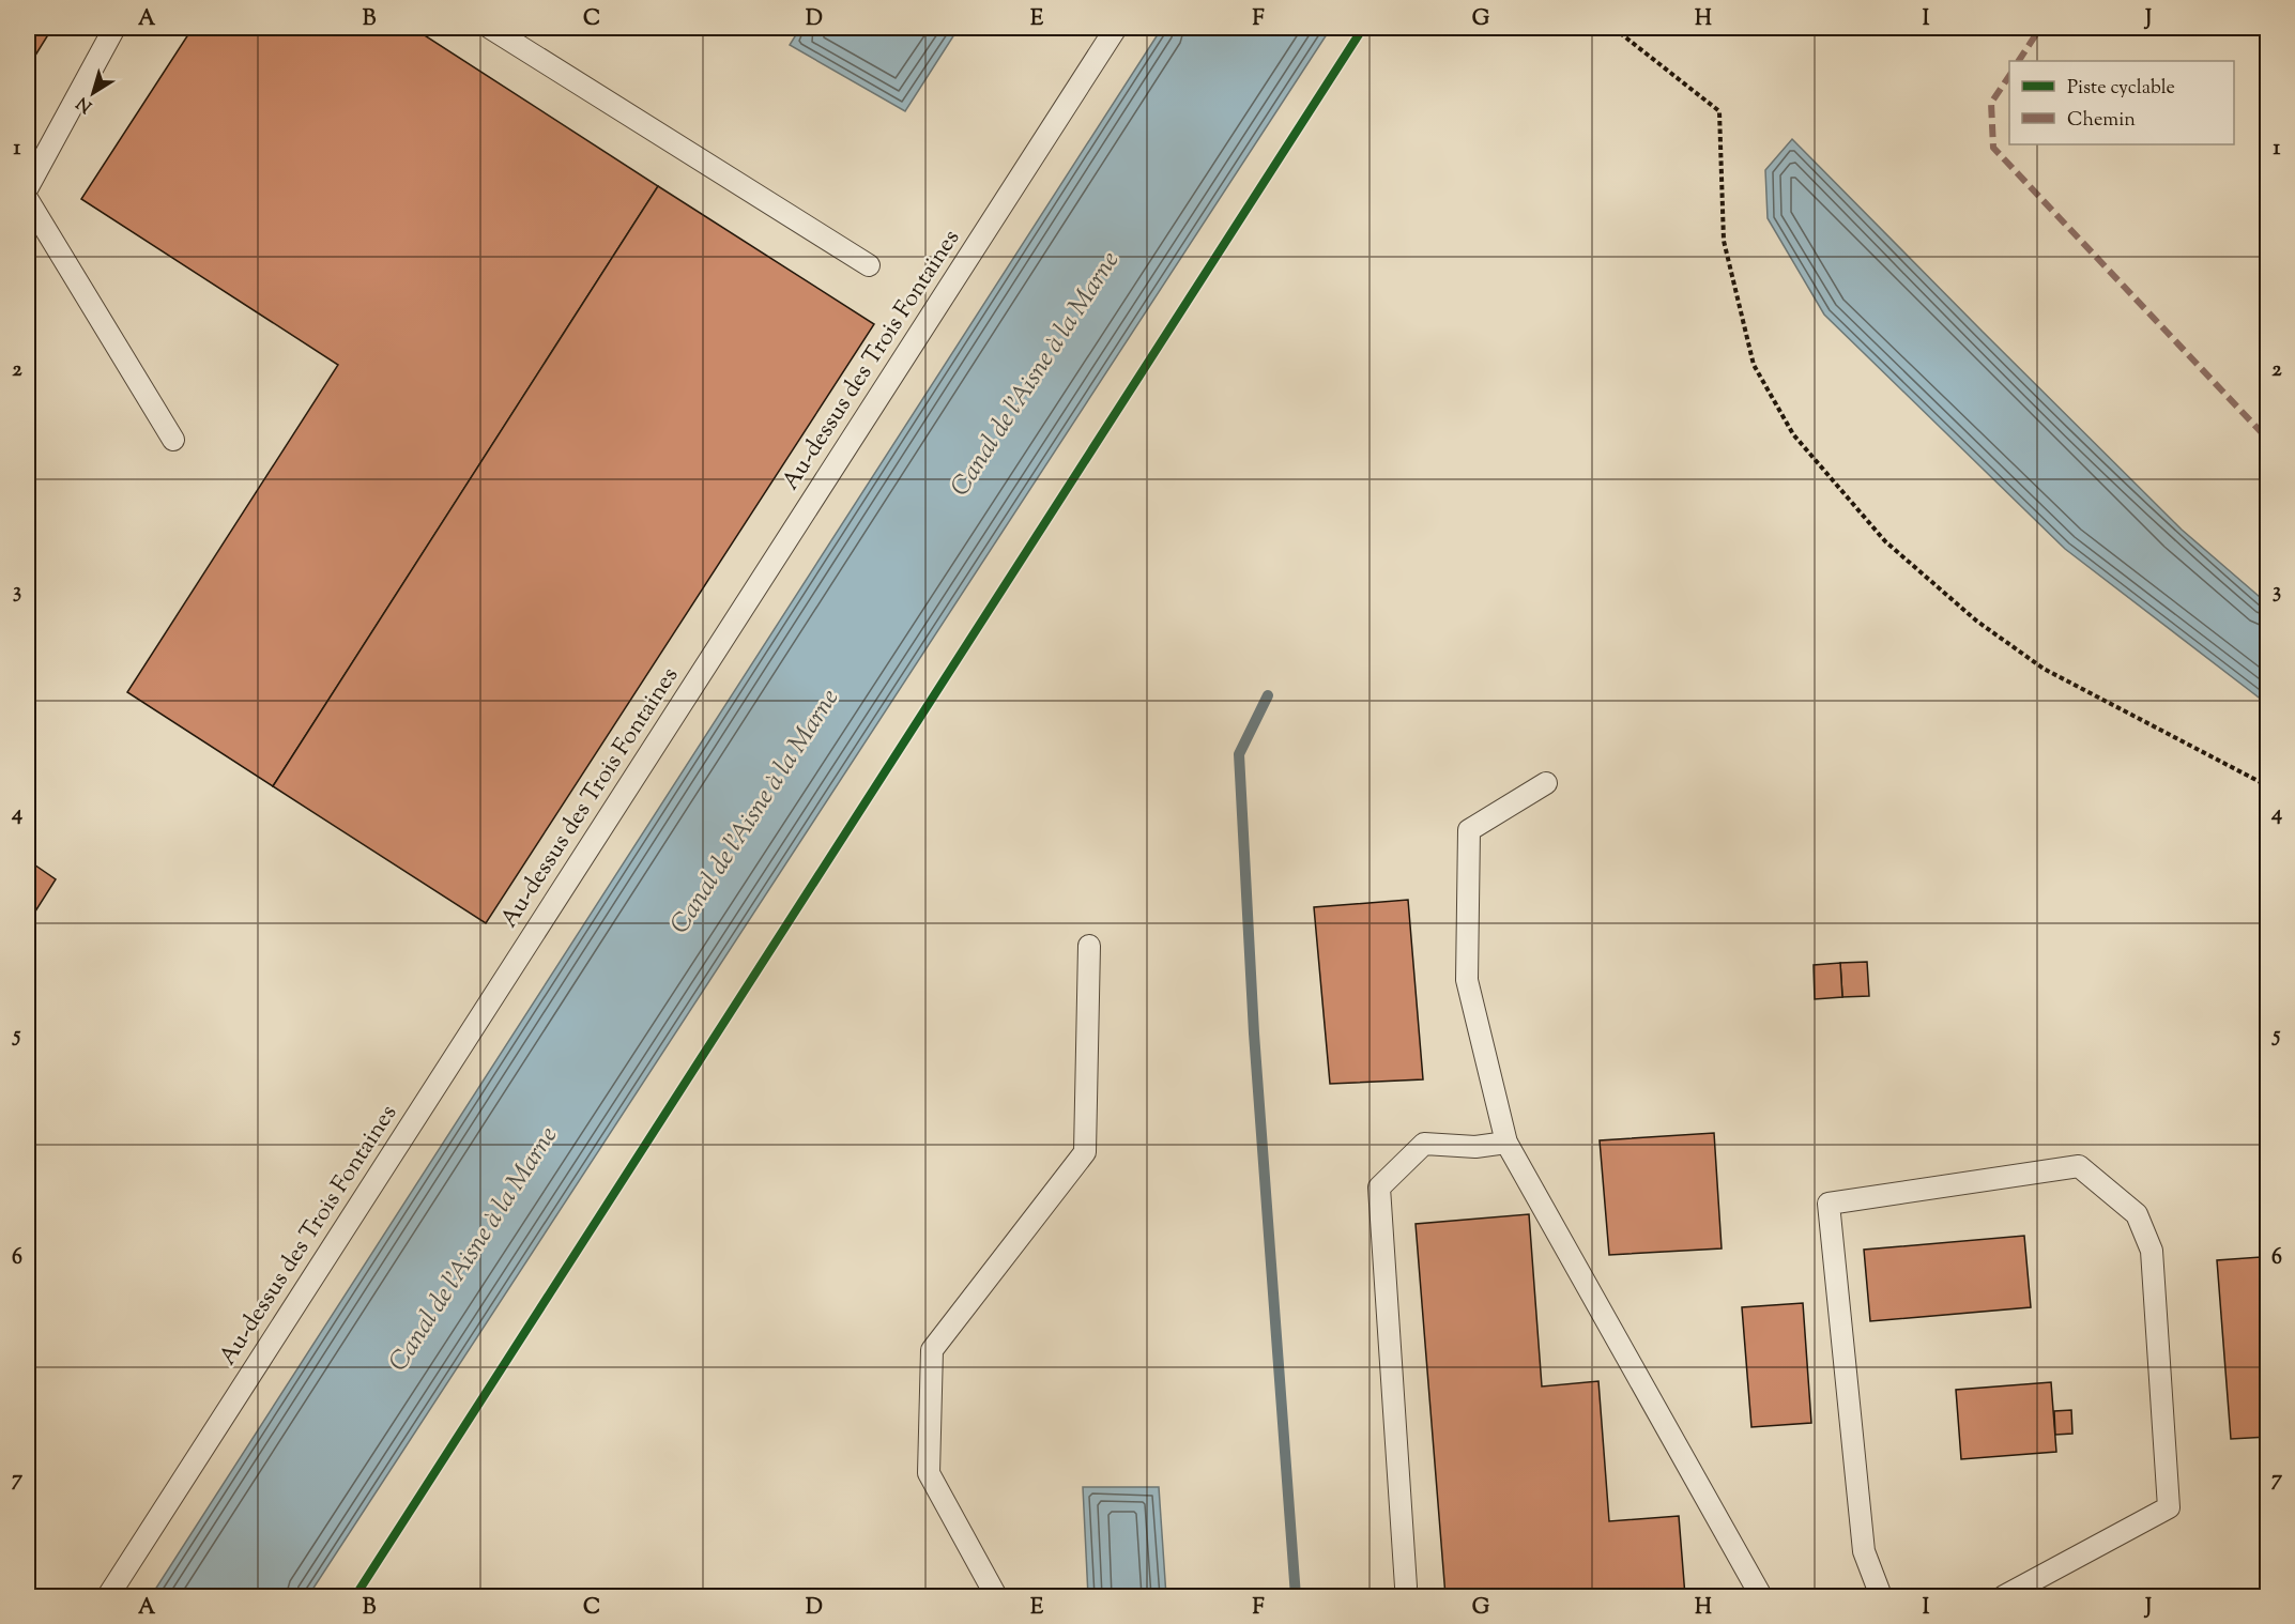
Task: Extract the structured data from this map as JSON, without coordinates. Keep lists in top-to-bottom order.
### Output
{
  "streets": {
    "lane": ["Au-dessus des Trois Fontaines"]
  },
  "water": ["Canal de l'Aisne à la Marne"],
  "legend": ["Piste cyclable", "Chemin"],
  "north": "bottom left",
  "grid": {
    "columns": [
      "A",
      "B",
      "C",
      "D",
      "E",
      "F",
      "G",
      "H",
      "I",
      "J"
    ],
    "rows": [
      "1",
      "2",
      "3",
      "4",
      "5",
      "6",
      "7"
    ]
  }
}
